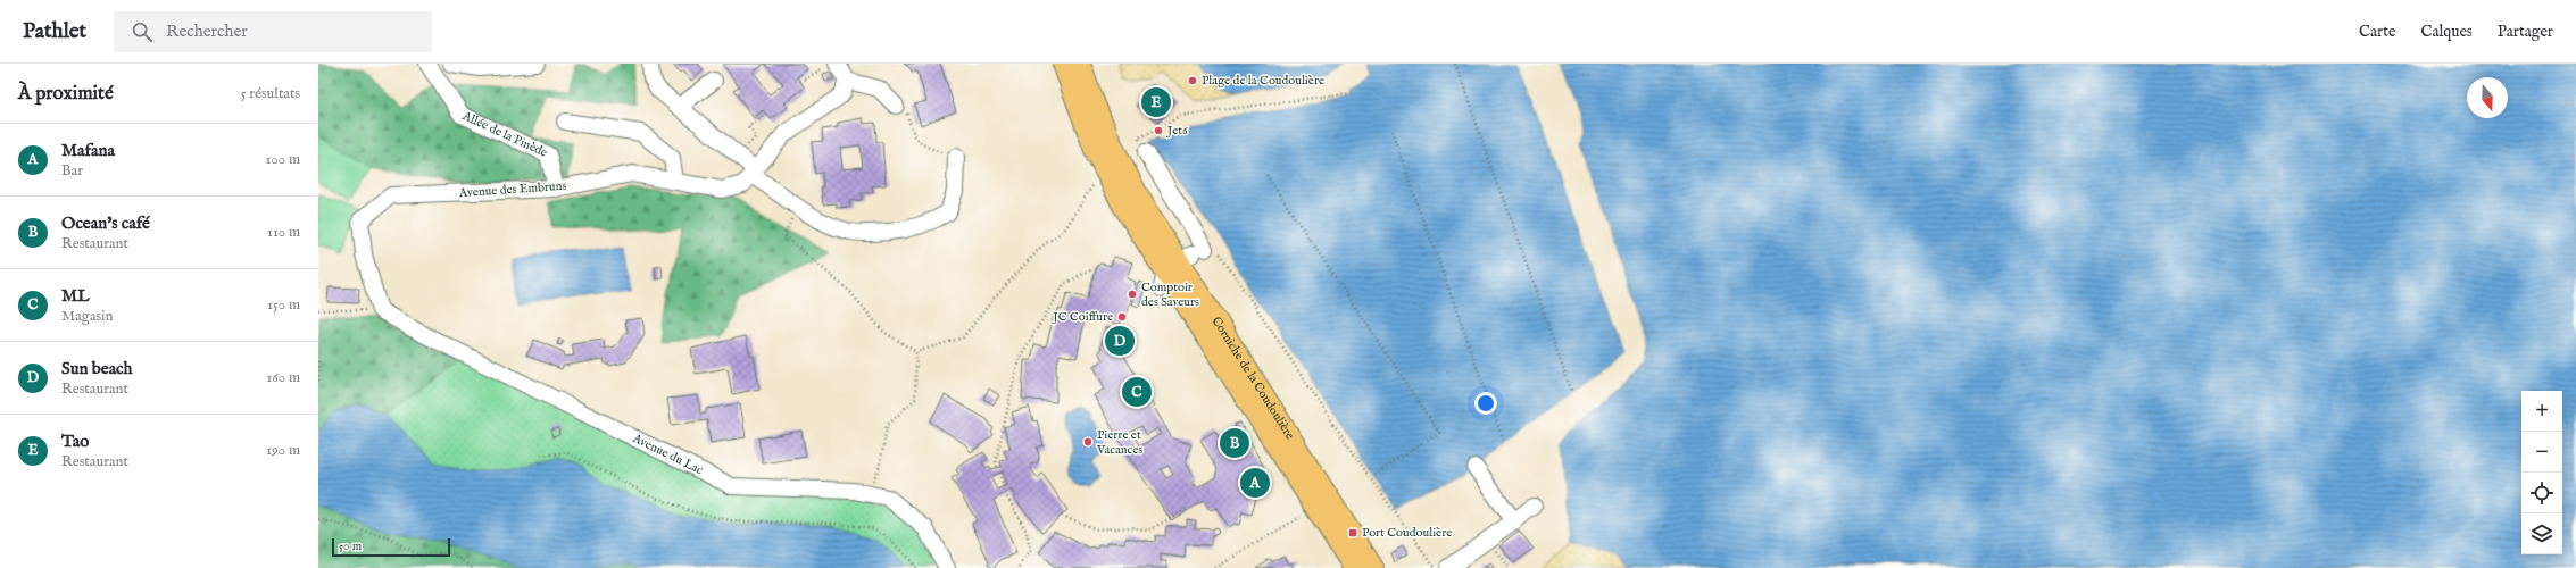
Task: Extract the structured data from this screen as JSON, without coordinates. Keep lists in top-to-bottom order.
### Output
{
  "streets": {
    "main road": ["Corniche de la Coudoulière"],
    "street": ["Allée de la Pinède", "Avenue des Embruns", "Avenue du Lac"]
  },
  "crossings": [
    ["Allée de la Pinède", "Avenue des Embruns"],
    ["Avenue des Embruns", "Avenue du Lac"]
  ],
  "places": {
    "other": [
      "Plage de la Coudoulière",
      "Jet6",
      "Comptoir des Saveurs",
      "JC Coiffure",
      "Pierre et Vacances"
    ],
    "transit": ["Port Coudoulière"]
  },
  "scale_bar": "50 m",
  "north": "bottom",
  "page": {
    "header": "Pathlet",
    "search": "Rechercher",
    "nav": ["Carte", "Calques", "Partager"],
    "heading": ["À proximité", "5 résultats"],
    "pins": [
      "E",
      "D",
      "C",
      "B",
      "A"
    ],
    "list": [
      {
        "mark": "A",
        "name": "Mafana",
        "note": "Bar",
        "value": "100 m"
      },
      {
        "mark": "B",
        "name": "Ocean's café",
        "note": "Restaurant",
        "value": "110 m"
      },
      {
        "mark": "C",
        "name": "ML",
        "note": "Magasin",
        "value": "150 m"
      },
      {
        "mark": "D",
        "name": "Sun beach",
        "note": "Restaurant",
        "value": "160 m"
      },
      {
        "mark": "E",
        "name": "Tao",
        "note": "Restaurant",
        "value": "190 m"
      }
    ],
    "map_buttons": ["+", "−"],
    "scale": "50 m"
  }
}
